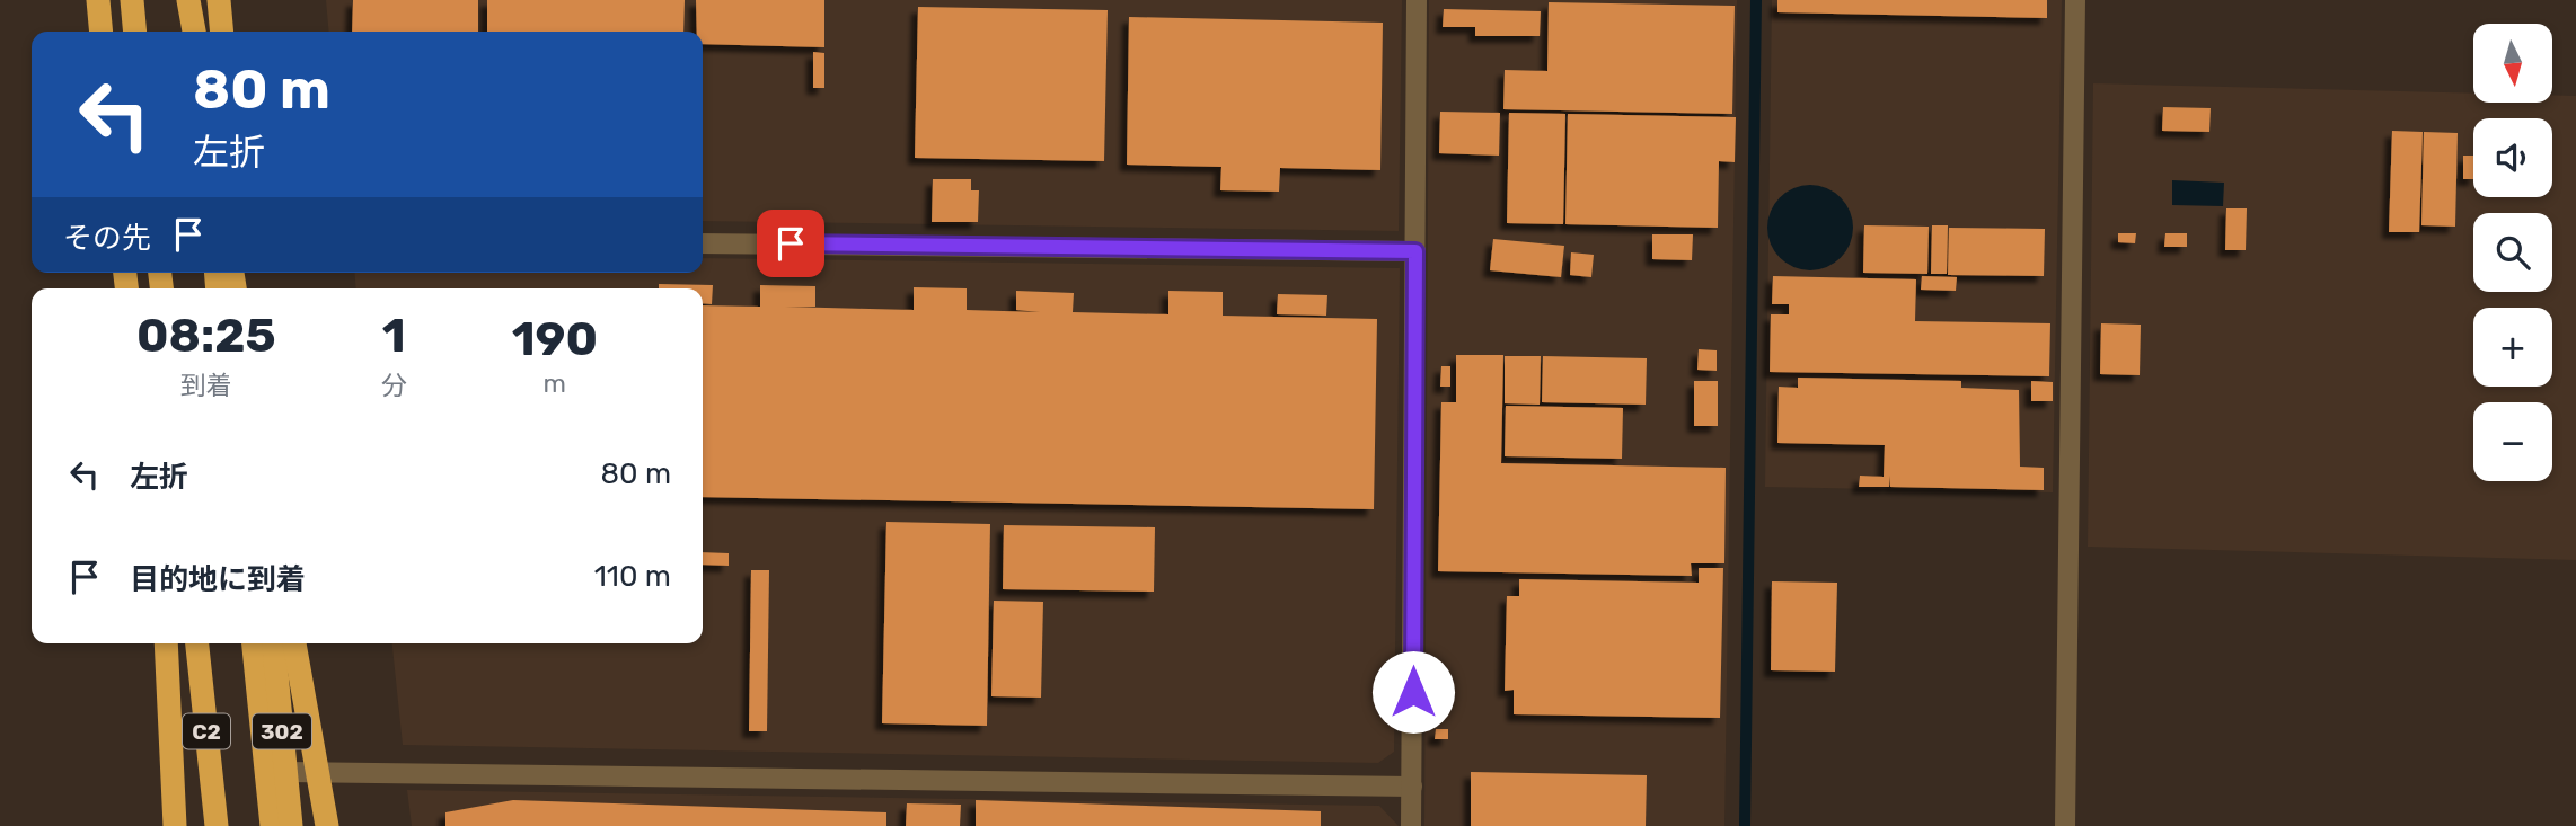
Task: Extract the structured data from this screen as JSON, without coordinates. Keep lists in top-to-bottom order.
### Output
{
  "streets": {
    "highway": ["C2", "302"]
  },
  "crossings": [
    ["C2", "302"]
  ],
  "north": "bottom",
  "page": {
    "map_buttons": ["+", "−"],
    "turn": ["80 m", "左折"],
    "then": "その先",
    "eta": [
      "08:25",
      "到着",
      "1",
      "分",
      "190",
      "m"
    ],
    "list": [
      {
        "name": "左折",
        "value": "80 m"
      },
      {
        "name": "目的地に到着",
        "value": "110 m"
      }
    ]
  }
}
